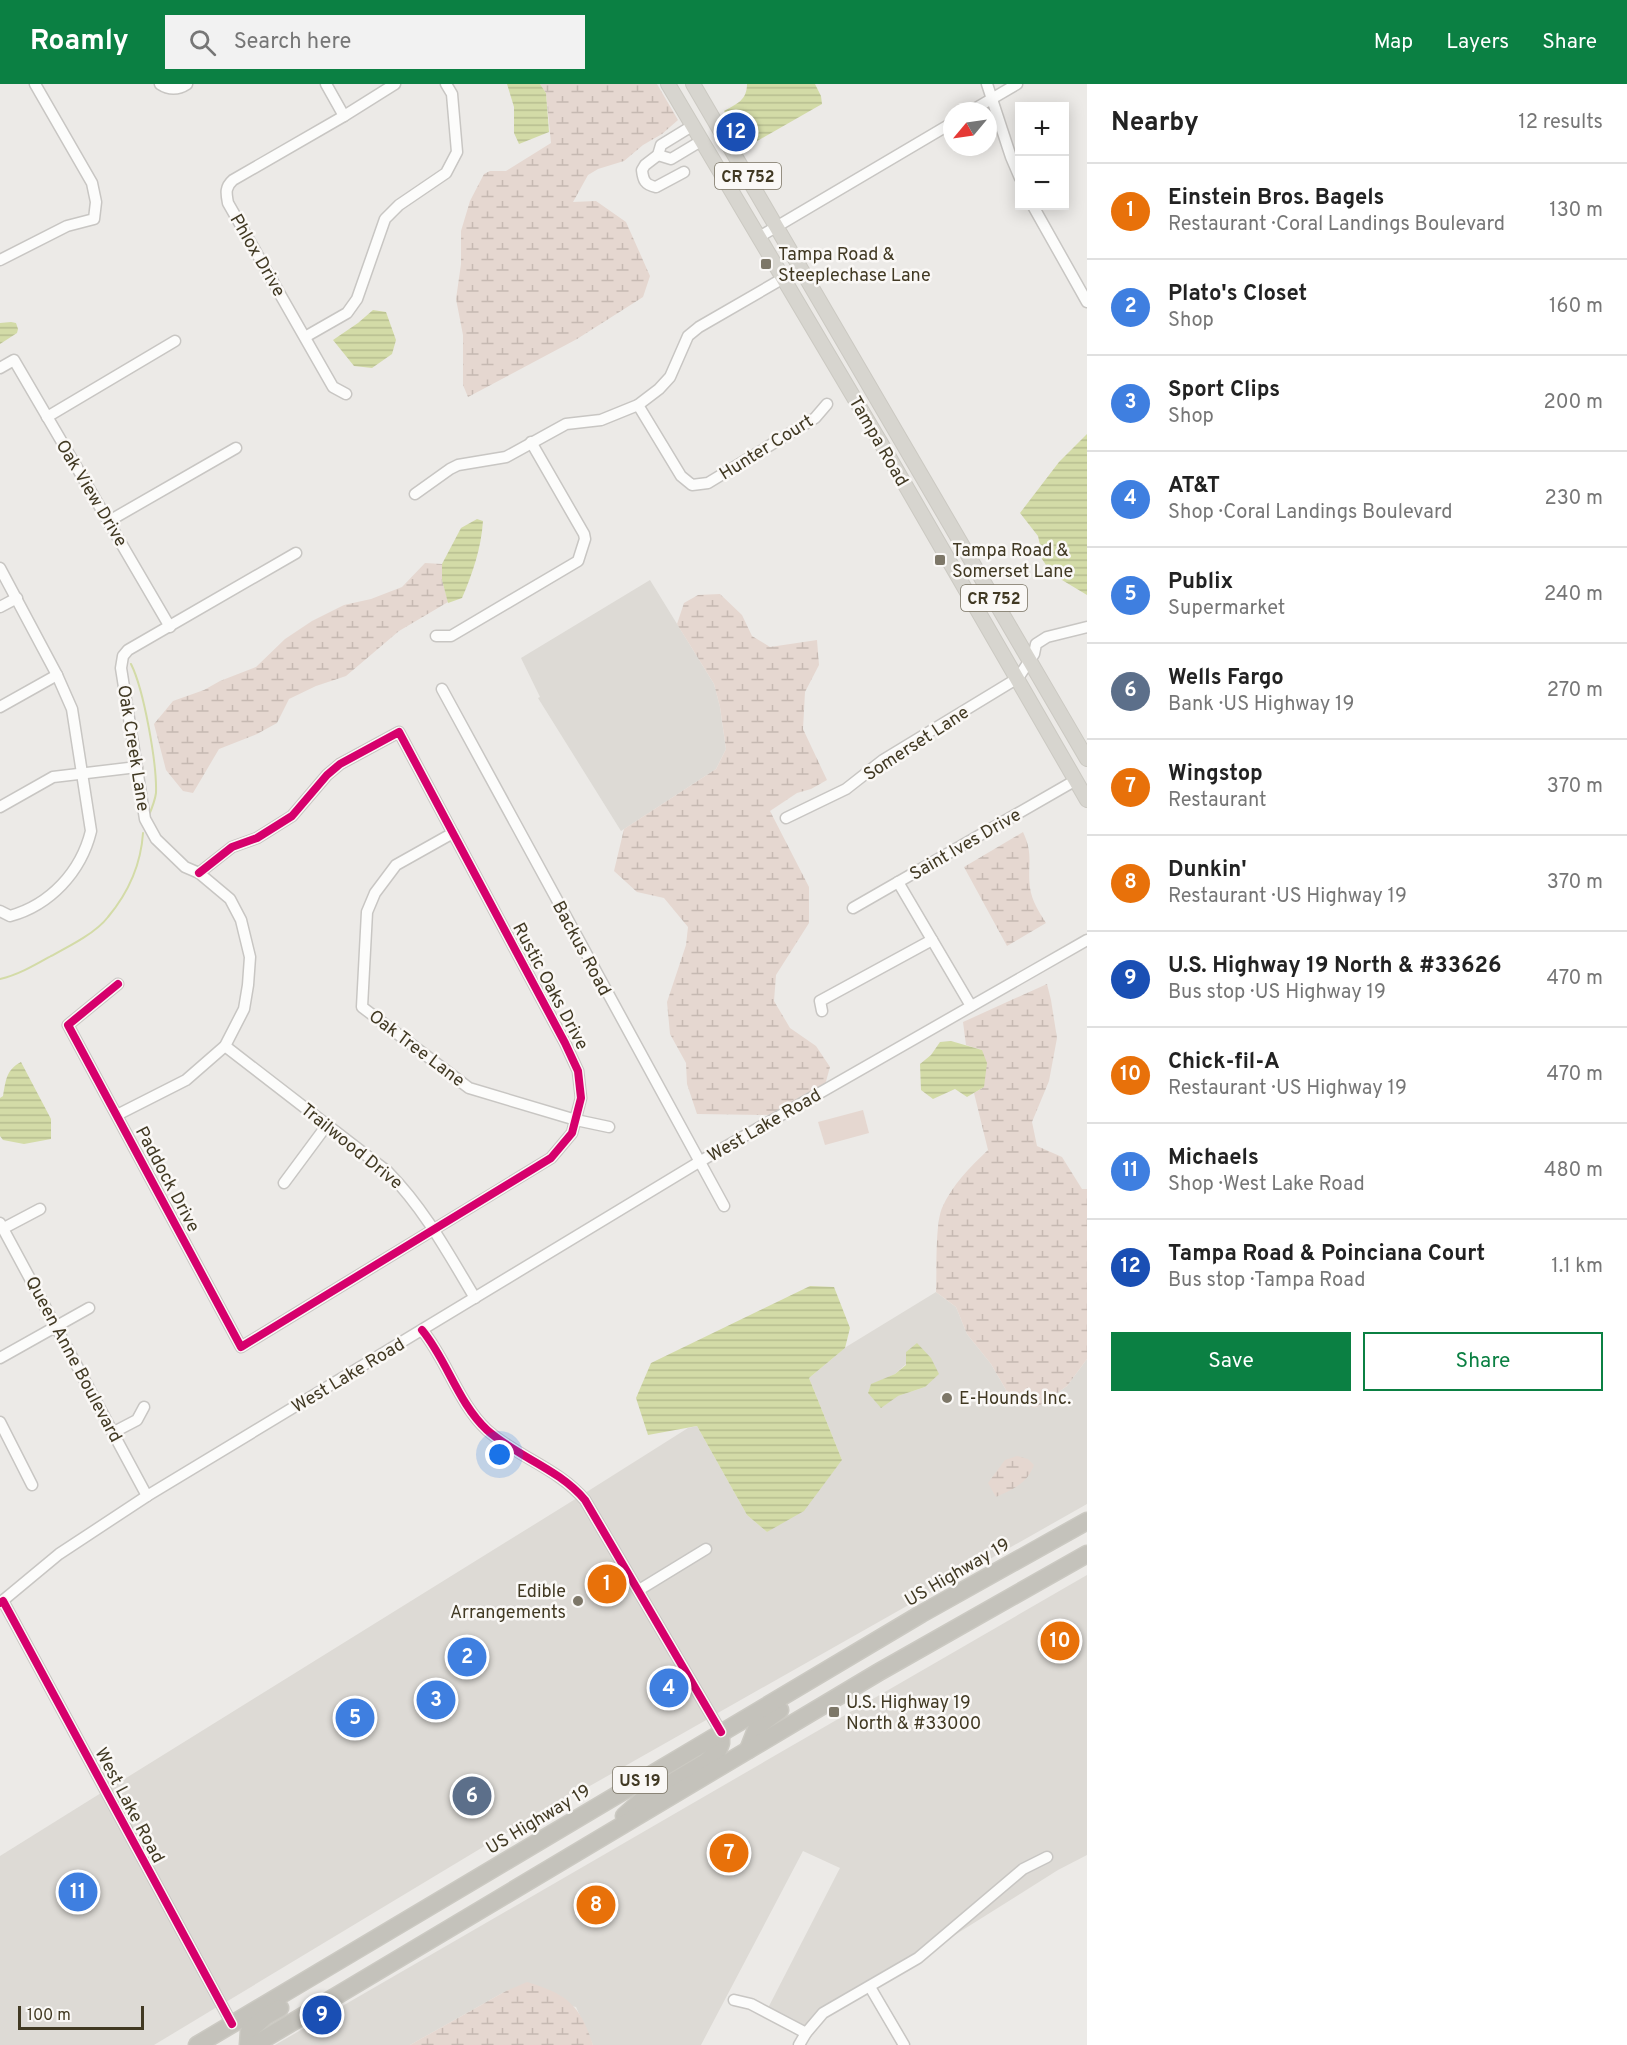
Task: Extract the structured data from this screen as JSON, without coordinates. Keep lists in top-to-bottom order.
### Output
{
  "streets": {
    "highway": ["US Highway 19", "US 19"],
    "main road": ["CR 752", "Tampa Road"],
    "street": [
      "Phlox Drive",
      "Hunter Court",
      "Oak View Drive",
      "Somerset Lane",
      "Oak Creek Lane",
      "Saint Ives Drive",
      "Backus Road",
      "Rustic Oaks Drive",
      "Oak Tree Lane",
      "West Lake Road",
      "Trailwood Drive",
      "Paddock Drive",
      "Queen Anne Boulevard"
    ]
  },
  "crossings": [
    ["Tampa Road", "Somerset Lane"],
    ["Tampa Road", "Saint Ives Drive"],
    ["Oak View Drive", "Oak Creek Lane"],
    ["Oak Creek Lane", "Rustic Oaks Drive"],
    ["Oak Creek Lane", "Trailwood Drive"],
    ["Oak Creek Lane", "Paddock Drive"],
    ["Backus Road", "West Lake Road"],
    ["Rustic Oaks Drive", "Oak Tree Lane"],
    ["Rustic Oaks Drive", "Trailwood Drive"],
    ["Rustic Oaks Drive", "Paddock Drive"],
    ["West Lake Road", "Trailwood Drive"],
    ["West Lake Road", "Queen Anne Boulevard"],
    ["West Lake Road", "US Highway 19"]
  ],
  "places": {
    "transit": ["Tampa Road & Steeplechase Lane", "Tampa Road & Somerset Lane", "U.S. Highway 19 North & #33000"],
    "other": ["E-Hounds Inc.", "Edible Arrangements"]
  },
  "scale_bar": "100 m",
  "north": "bottom left",
  "page": {
    "header": "Roamly",
    "search": "Search here",
    "nav": ["Map", "Layers", "Share"],
    "heading": ["Nearby", "12 results"],
    "map_buttons": ["+", "−"],
    "pins": [
      "12",
      "1",
      "10",
      "2",
      "4",
      "3",
      "5",
      "6",
      "7",
      "11",
      "8",
      "9"
    ],
    "list": [
      {
        "mark": "1",
        "name": "Einstein Bros. Bagels",
        "note": "Restaurant · Coral Landings Boulevard",
        "value": "130 m"
      },
      {
        "mark": "2",
        "name": "Plato's Closet",
        "note": "Shop",
        "value": "160 m"
      },
      {
        "mark": "3",
        "name": "Sport Clips",
        "note": "Shop",
        "value": "200 m"
      },
      {
        "mark": "4",
        "name": "AT&T",
        "note": "Shop · Coral Landings Boulevard",
        "value": "230 m"
      },
      {
        "mark": "5",
        "name": "Publix",
        "note": "Supermarket",
        "value": "240 m"
      },
      {
        "mark": "6",
        "name": "Wells Fargo",
        "note": "Bank · US Highway 19",
        "value": "270 m"
      },
      {
        "mark": "7",
        "name": "Wingstop",
        "note": "Restaurant",
        "value": "370 m"
      },
      {
        "mark": "8",
        "name": "Dunkin'",
        "note": "Restaurant · US Highway 19",
        "value": "370 m"
      },
      {
        "mark": "9",
        "name": "U.S. Highway 19 North & #33626",
        "note": "Bus stop · US Highway 19",
        "value": "470 m"
      },
      {
        "mark": "10",
        "name": "Chick-fil-A",
        "note": "Restaurant · US Highway 19",
        "value": "470 m"
      },
      {
        "mark": "11",
        "name": "Michaels",
        "note": "Shop · West Lake Road",
        "value": "480 m"
      },
      {
        "mark": "12",
        "name": "Tampa Road & Poinciana Court",
        "note": "Bus stop · Tampa Road",
        "value": "1.1 km"
      }
    ],
    "buttons": ["Save", "Share"],
    "scale": "100 m"
  }
}
